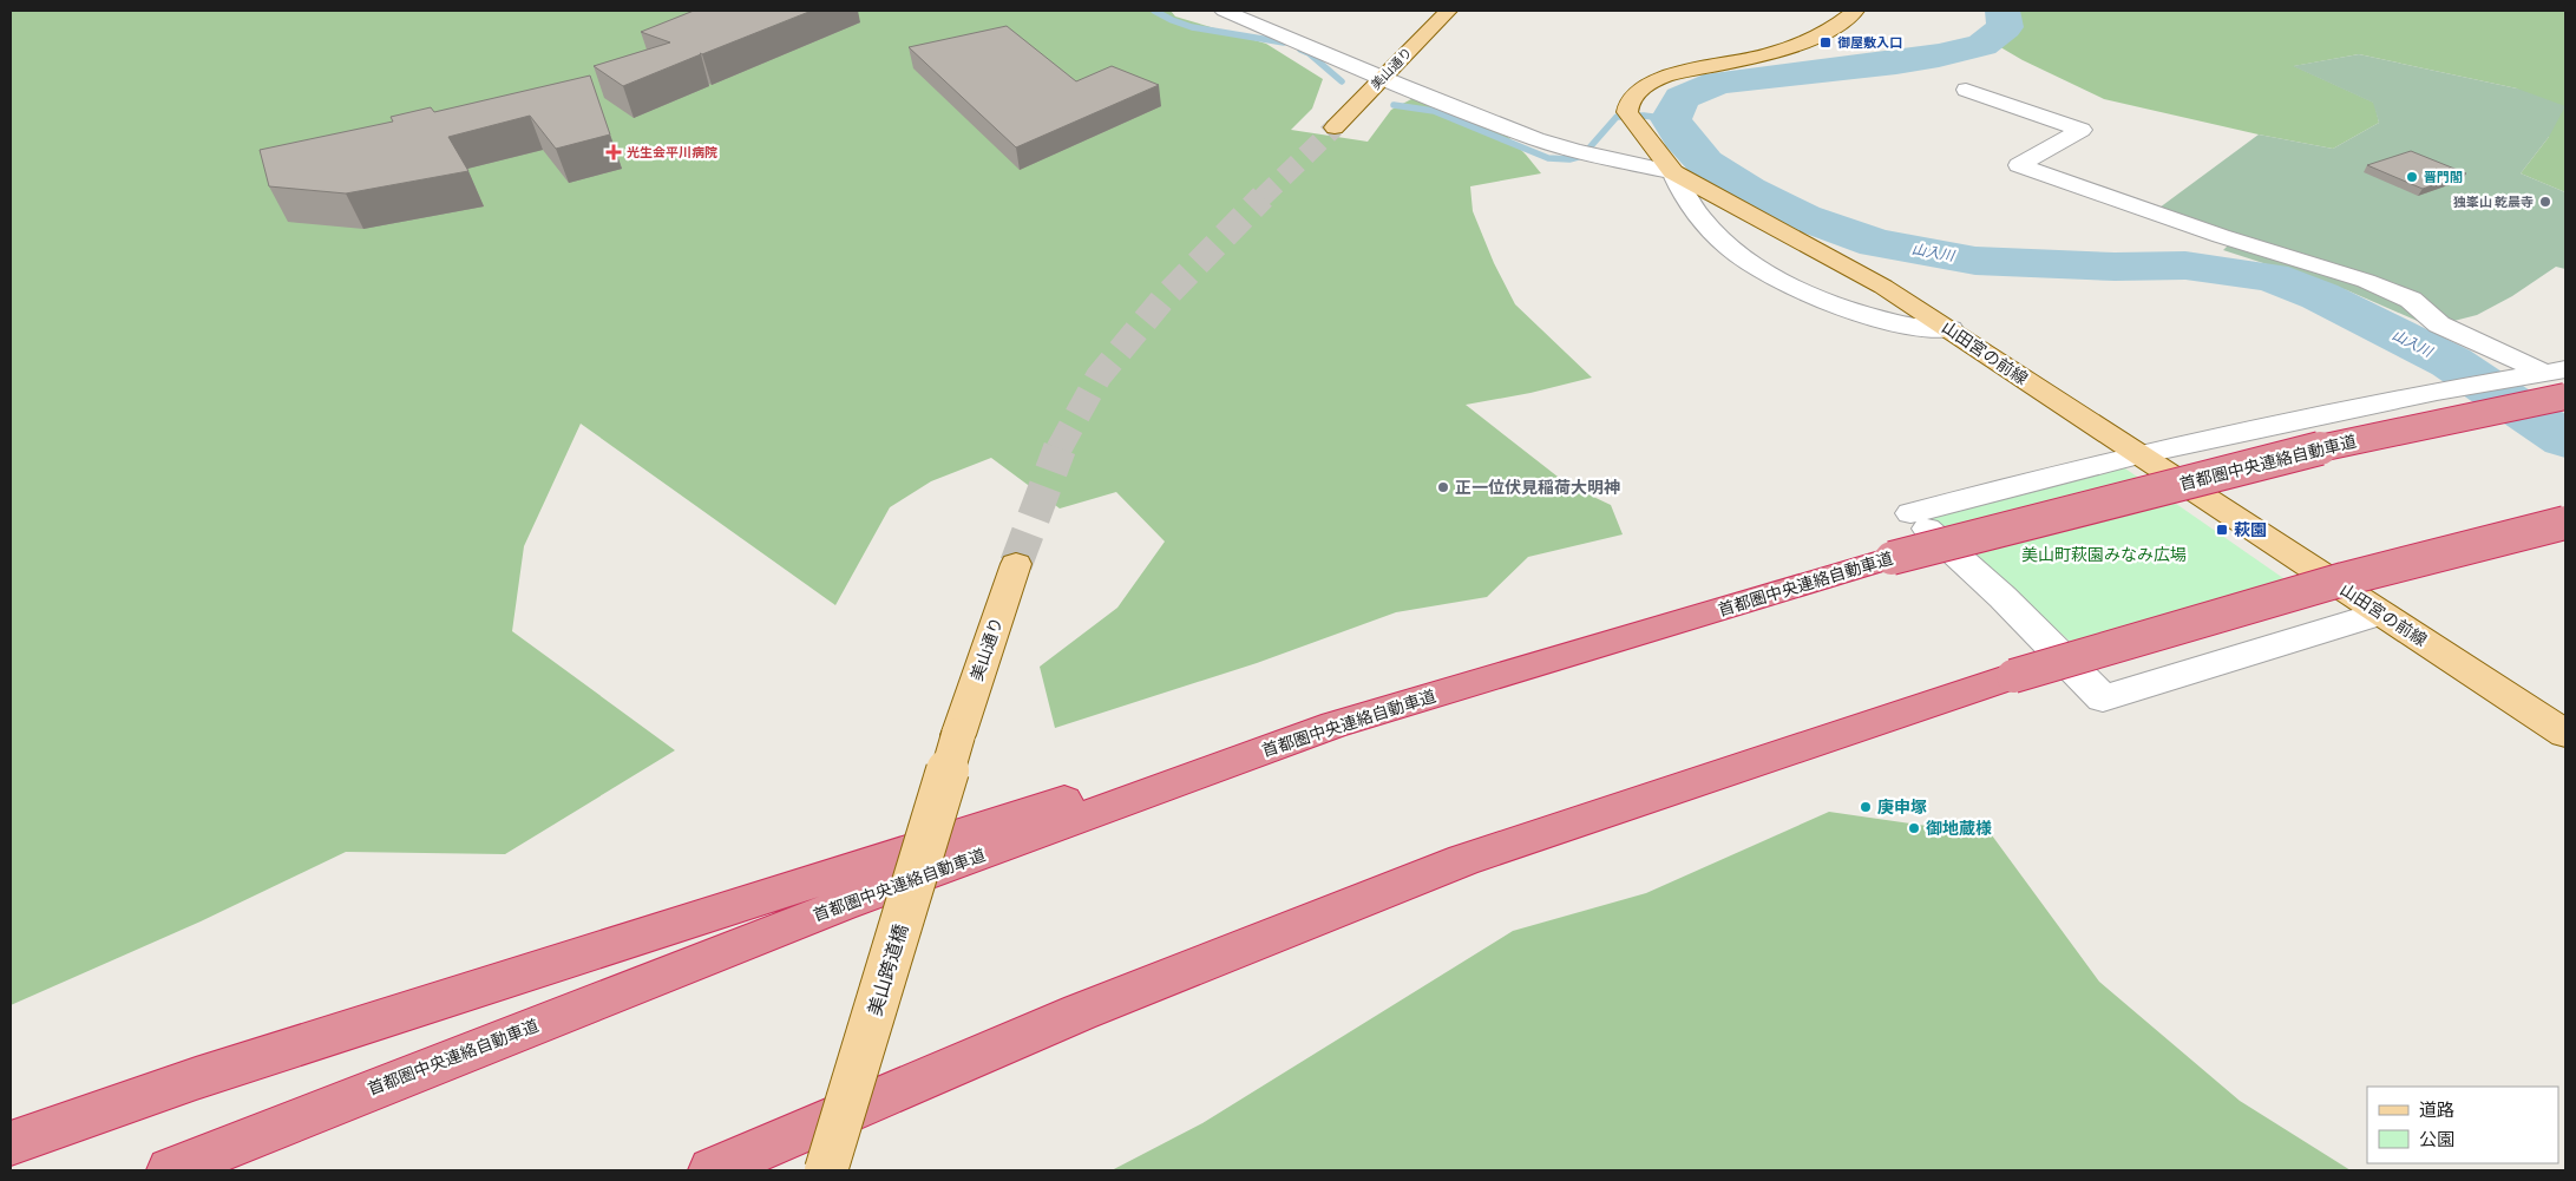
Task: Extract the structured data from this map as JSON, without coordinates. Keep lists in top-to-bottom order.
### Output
{
  "streets": {
    "highway": ["首都圏中央連絡自動車道"],
    "main road": ["美山通り", "山田宮の前線", "美山跨道橋"]
  },
  "crossings": [
    ["美山通り", "美山跨道橋"]
  ],
  "water": ["山入川"],
  "parks": ["美山町萩園みなみ広場"],
  "places": {
    "transit": ["御屋敷入口", "萩園"],
    "health": ["光生会平川病院"],
    "other": [
      "晋門閣",
      "独峯山 乾晨寺",
      "正一位伏見稲荷大明神",
      "庚申塚",
      "御地蔵様"
    ]
  },
  "legend": ["道路", "公園"]
}
